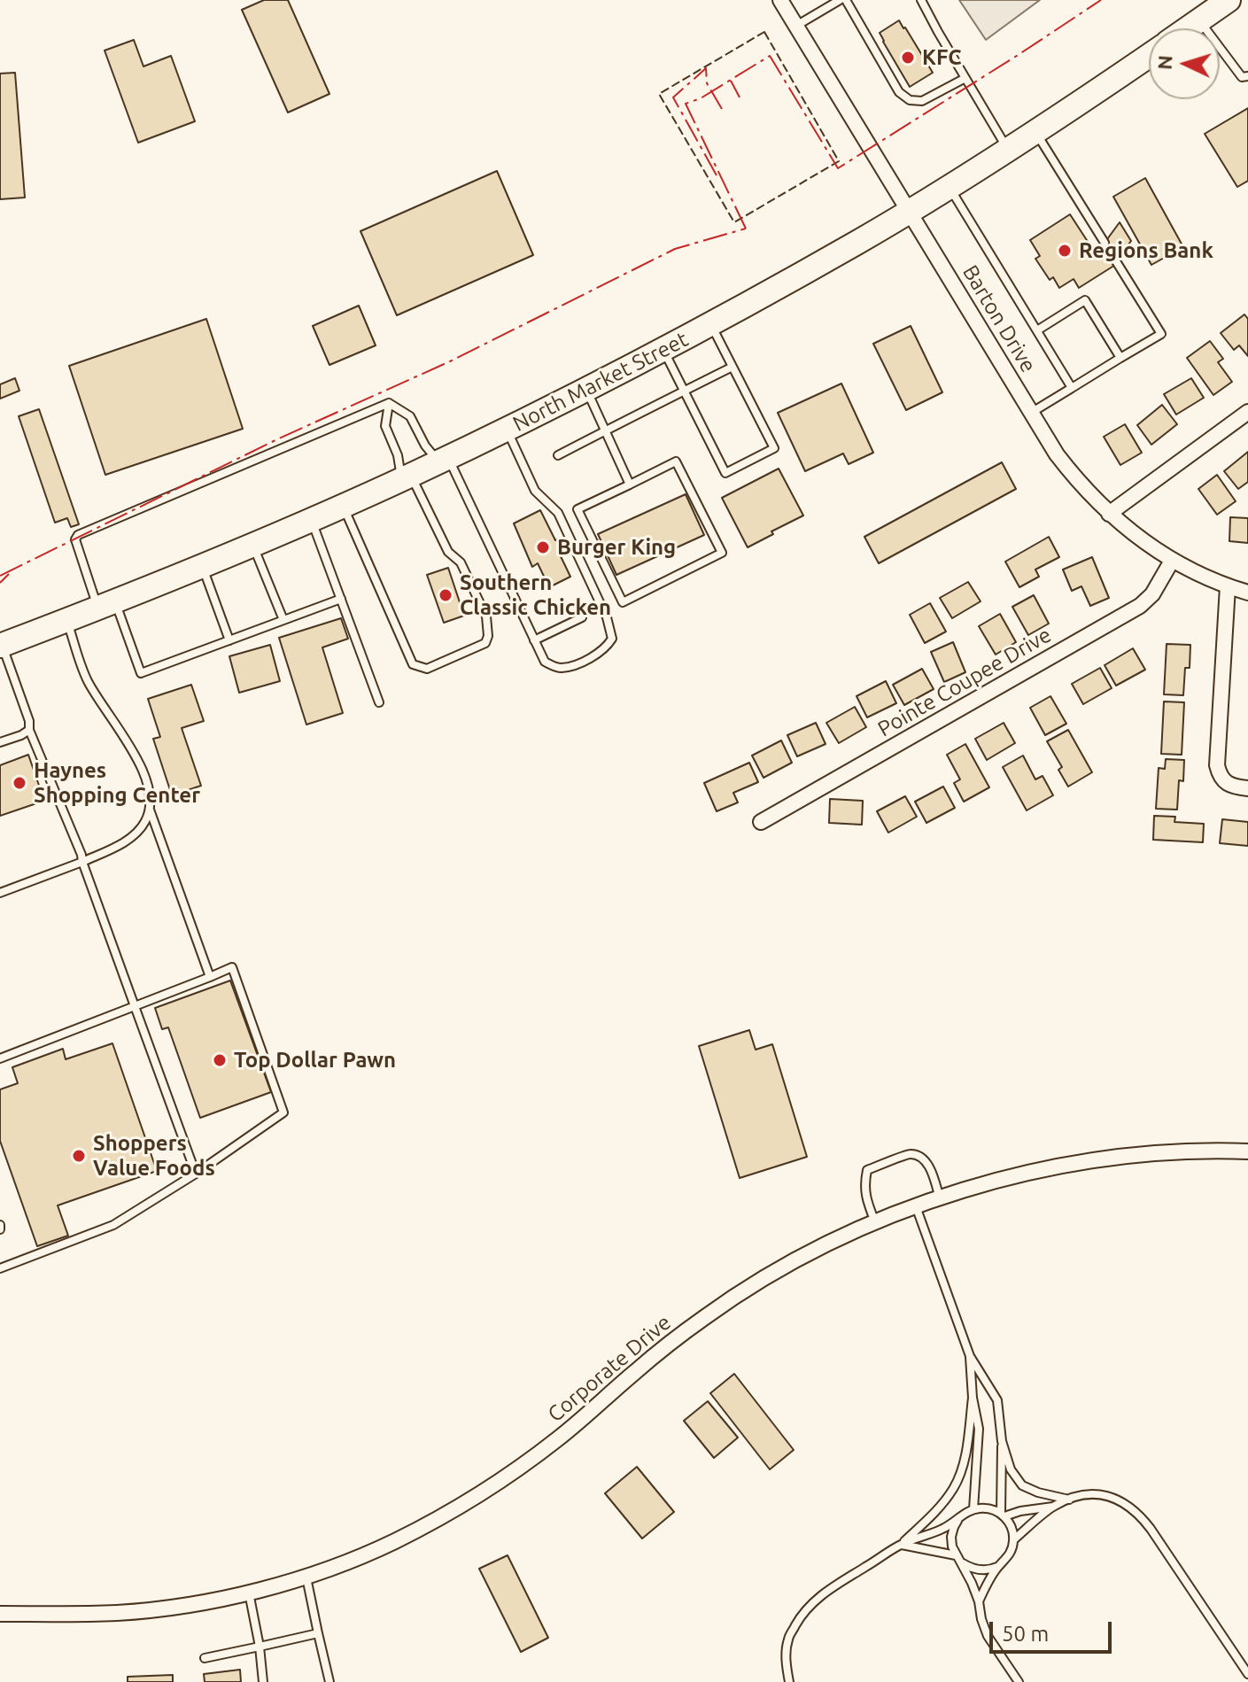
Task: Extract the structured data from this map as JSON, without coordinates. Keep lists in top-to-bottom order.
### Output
{
  "streets": {
    "main road": ["North Market Street"],
    "street": ["Barton Drive", "Pointe Coupee Drive", "Corporate Drive"]
  },
  "crossings": [
    ["Barton Drive", "North Market Street"],
    ["Barton Drive", "Pointe Coupee Drive"]
  ],
  "places": [
    "KFC",
    "Regions Bank",
    "Burger King",
    "Southern Classic Chicken",
    "Haynes Shopping Center",
    "Top Dollar Pawn",
    "Shoppers Value Foods"
  ],
  "scale_bar": "50 m",
  "north": "left"
}
